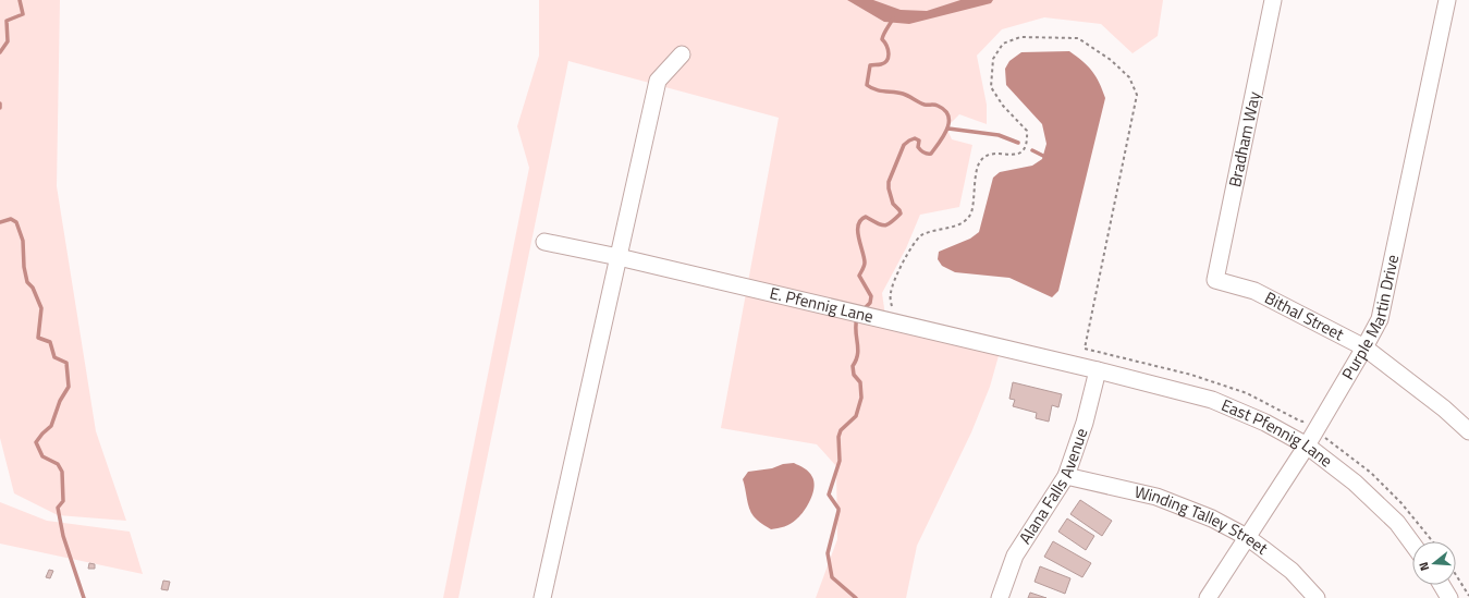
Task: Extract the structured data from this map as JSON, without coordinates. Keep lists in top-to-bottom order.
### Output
{
  "streets": {
    "street": [
      "Bradham Way",
      "E. Pfennig Lane",
      "Bithal Street",
      "Purple Martin Drive",
      "East Pfennig Lane",
      "Alana Falls Avenue",
      "Winding Talley Street"
    ]
  },
  "crossings": [
    ["Bradham Way", "Bithal Street"],
    ["E. Pfennig Lane", "East Pfennig Lane"],
    ["E. Pfennig Lane", "Alana Falls Avenue"],
    ["Bithal Street", "Purple Martin Drive"],
    ["Purple Martin Drive", "East Pfennig Lane"],
    ["Purple Martin Drive", "Winding Talley Street"],
    ["East Pfennig Lane", "Alana Falls Avenue"],
    ["Alana Falls Avenue", "Winding Talley Street"]
  ],
  "north": "left"
}
